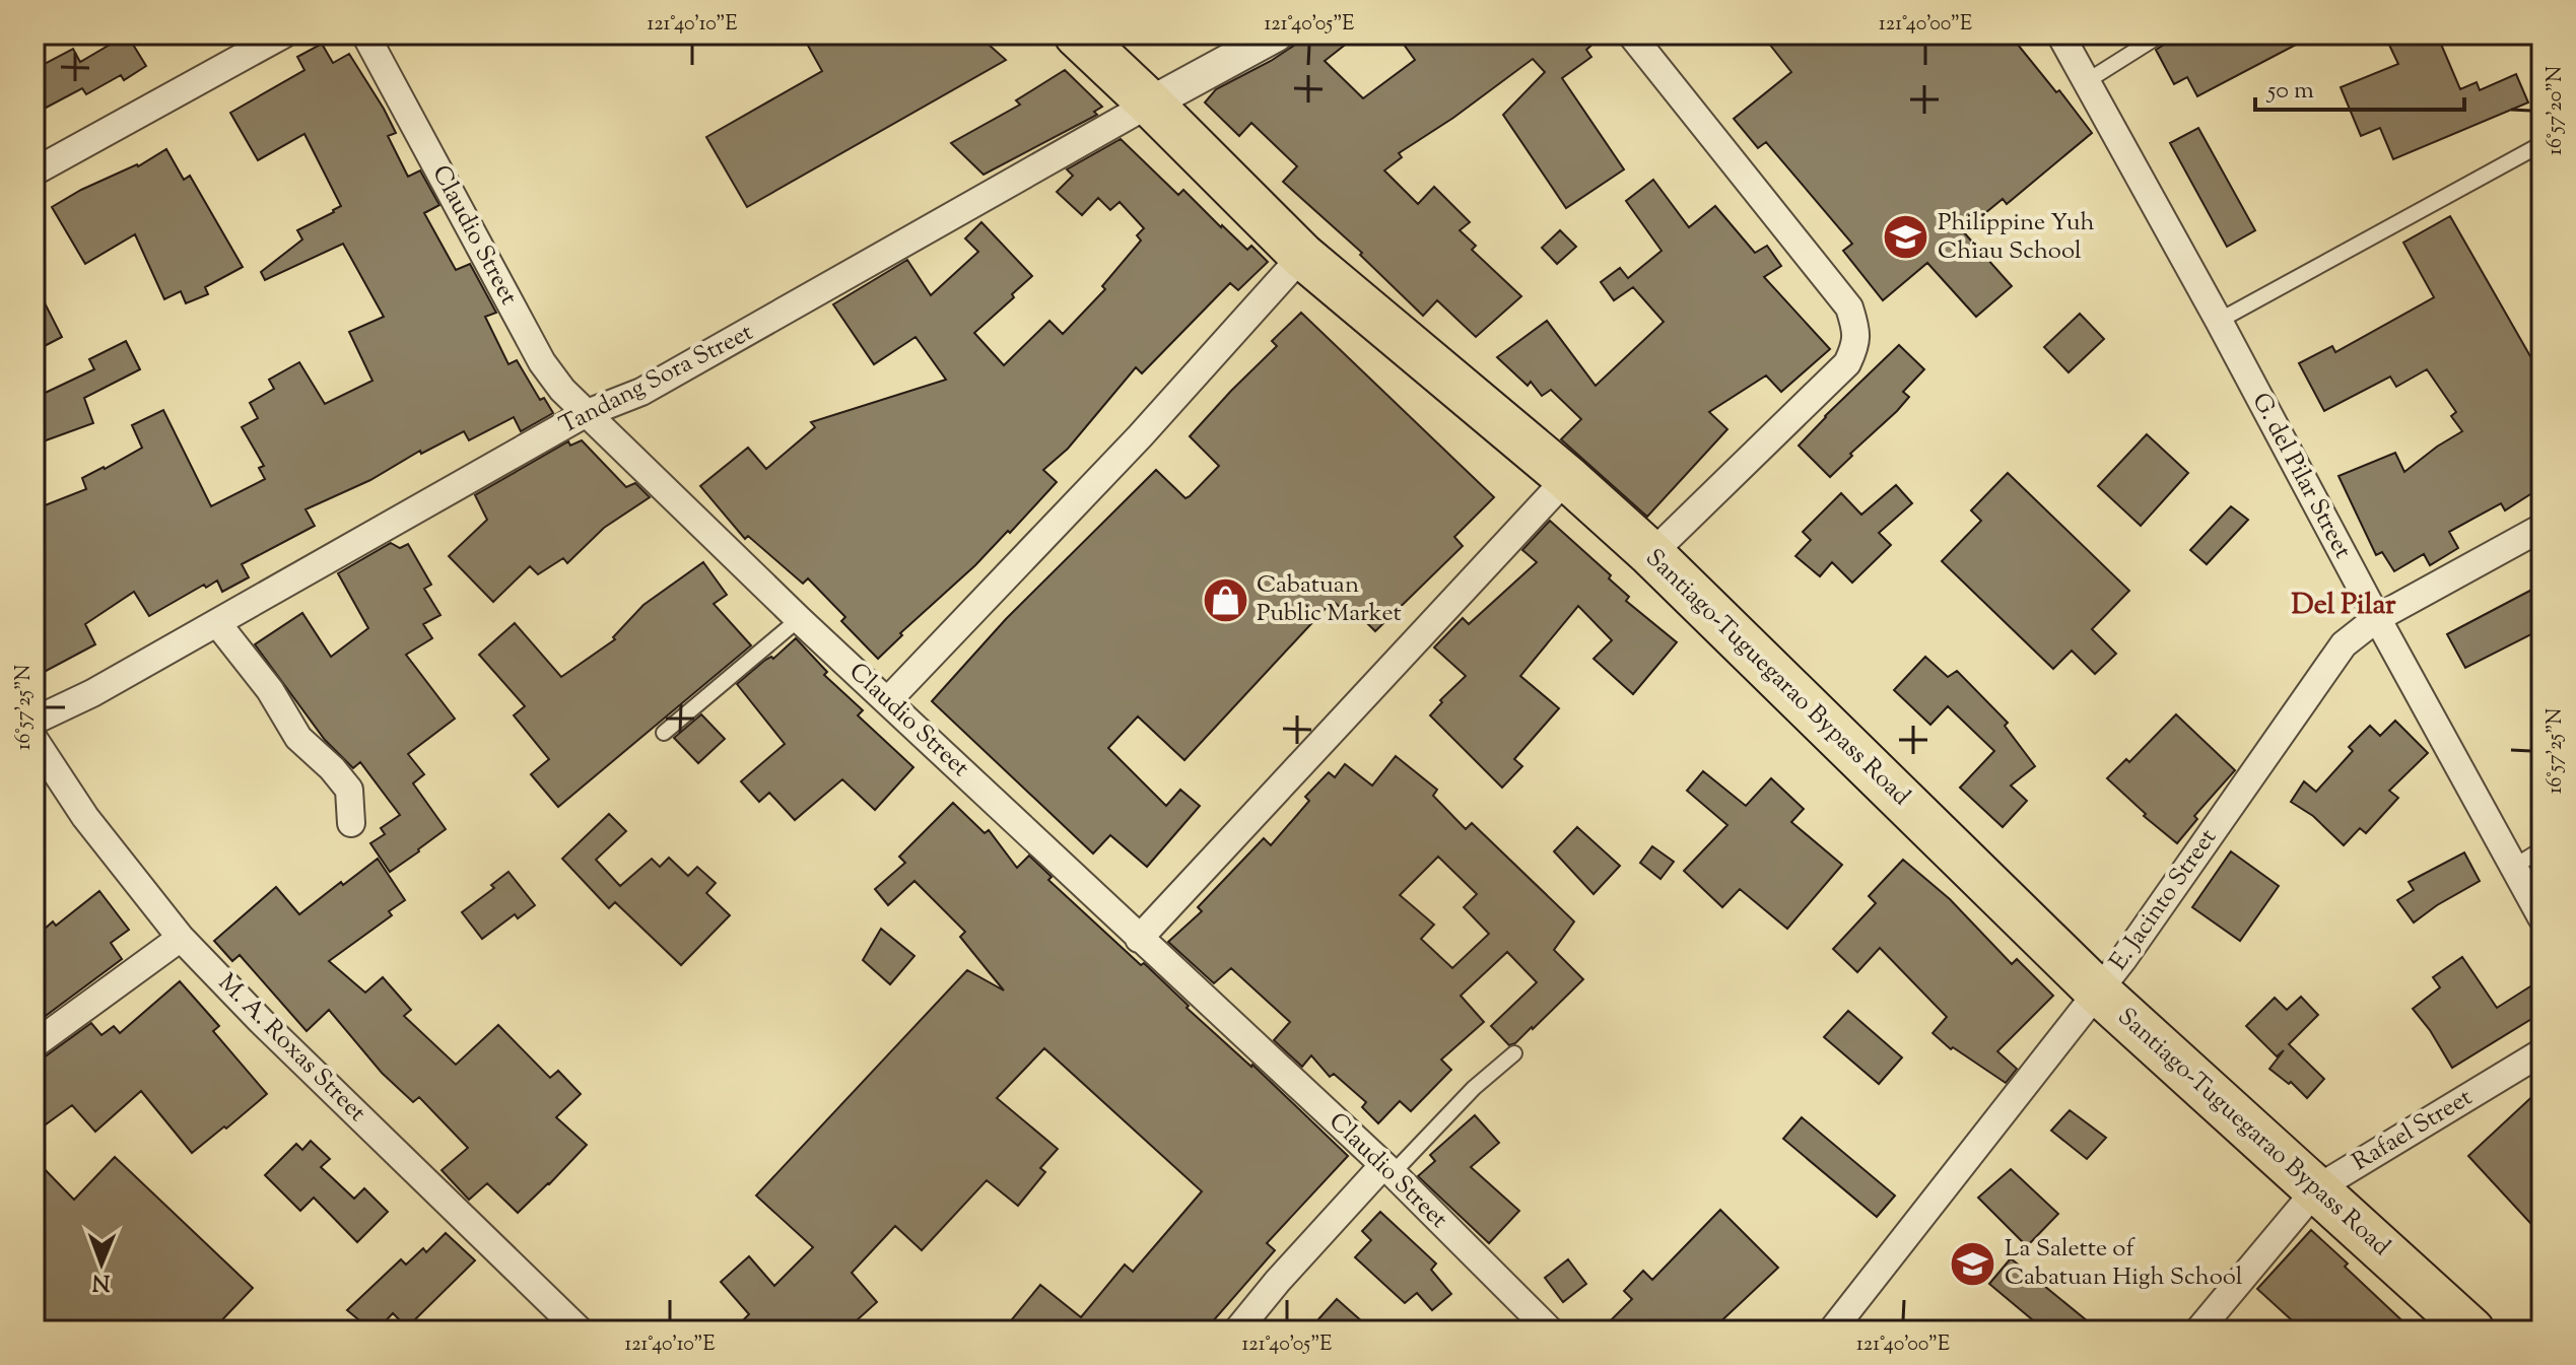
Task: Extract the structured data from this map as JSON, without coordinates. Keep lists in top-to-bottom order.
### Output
{
  "streets": {
    "highway": ["Santiago-Tuguegarao Bypass Road"],
    "street": [
      "Claudio Street",
      "Tandang Sora Street",
      "G. del Pilar Street",
      "E. Jacinto Street",
      "M. A. Roxas Street",
      "Rafael Street"
    ]
  },
  "crossings": [
    ["Claudio Street", "Tandang Sora Street"],
    ["Tandang Sora Street", "Santiago-Tuguegarao Bypass Road"],
    ["G. del Pilar Street", "E. Jacinto Street"],
    ["Santiago-Tuguegarao Bypass Road", "E. Jacinto Street"],
    ["Santiago-Tuguegarao Bypass Road", "Rafael Street"]
  ],
  "districts": ["Del Pilar"],
  "places": {
    "school or university": ["Philippine Yuh Chiau School", "La Salette of Cabatuan High School"],
    "shop": ["Cabatuan Public Market"]
  },
  "scale_bar": "50 m",
  "north": "bottom",
  "coordinates": [
    "121°40'10\"E",
    "121°40'05\"E",
    "121°40'00\"E",
    "16°57'20\"N",
    "16°57'25\"N"
  ]
}
